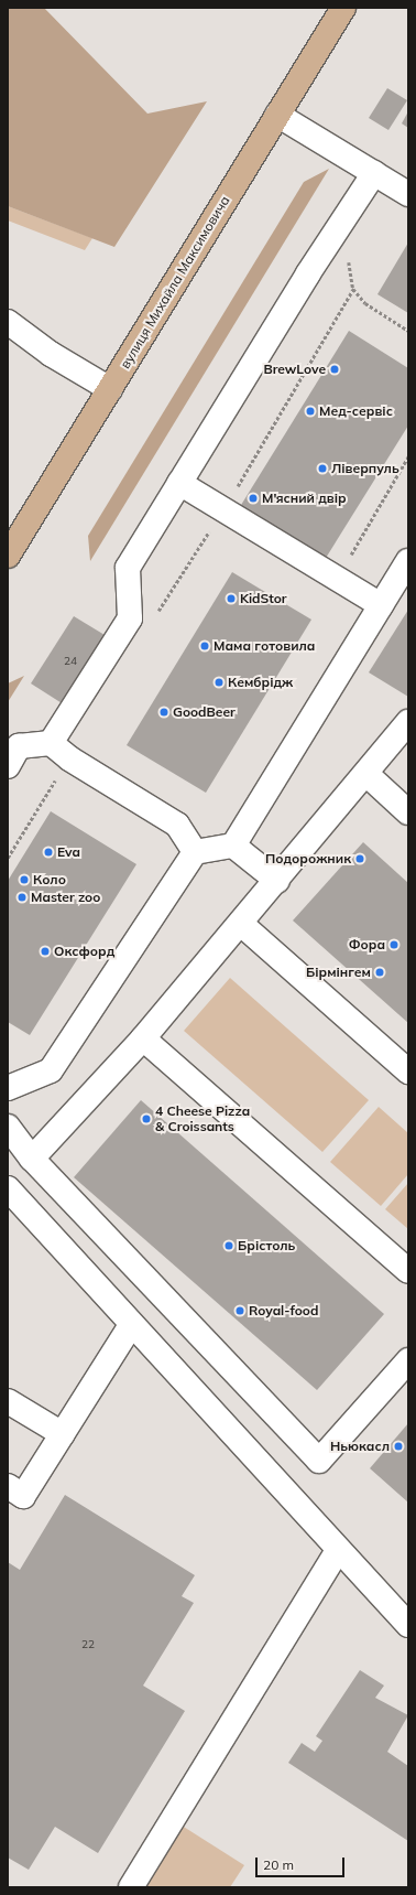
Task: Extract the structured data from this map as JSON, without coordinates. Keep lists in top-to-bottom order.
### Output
{
  "streets": {
    "main road": ["вулиця Михайла Максимовича"]
  },
  "places": [
    "BrewLove",
    "Мед-сервіс",
    "Ліверпуль",
    "М'ясний двір",
    "KidStor",
    "Мама готовила",
    "Кембрідж",
    "GoodBeer",
    "Eva",
    "Подорожник",
    "Коло",
    "Master zoo",
    "Фора",
    "Оксфорд",
    "Бірмінгем",
    "4 Cheese Pizza & Croissants",
    "Брістоль",
    "Royal-food",
    "Ньюкасл"
  ],
  "house_numbers": ["24", "22"],
  "scale_bar": "20 m"
}
